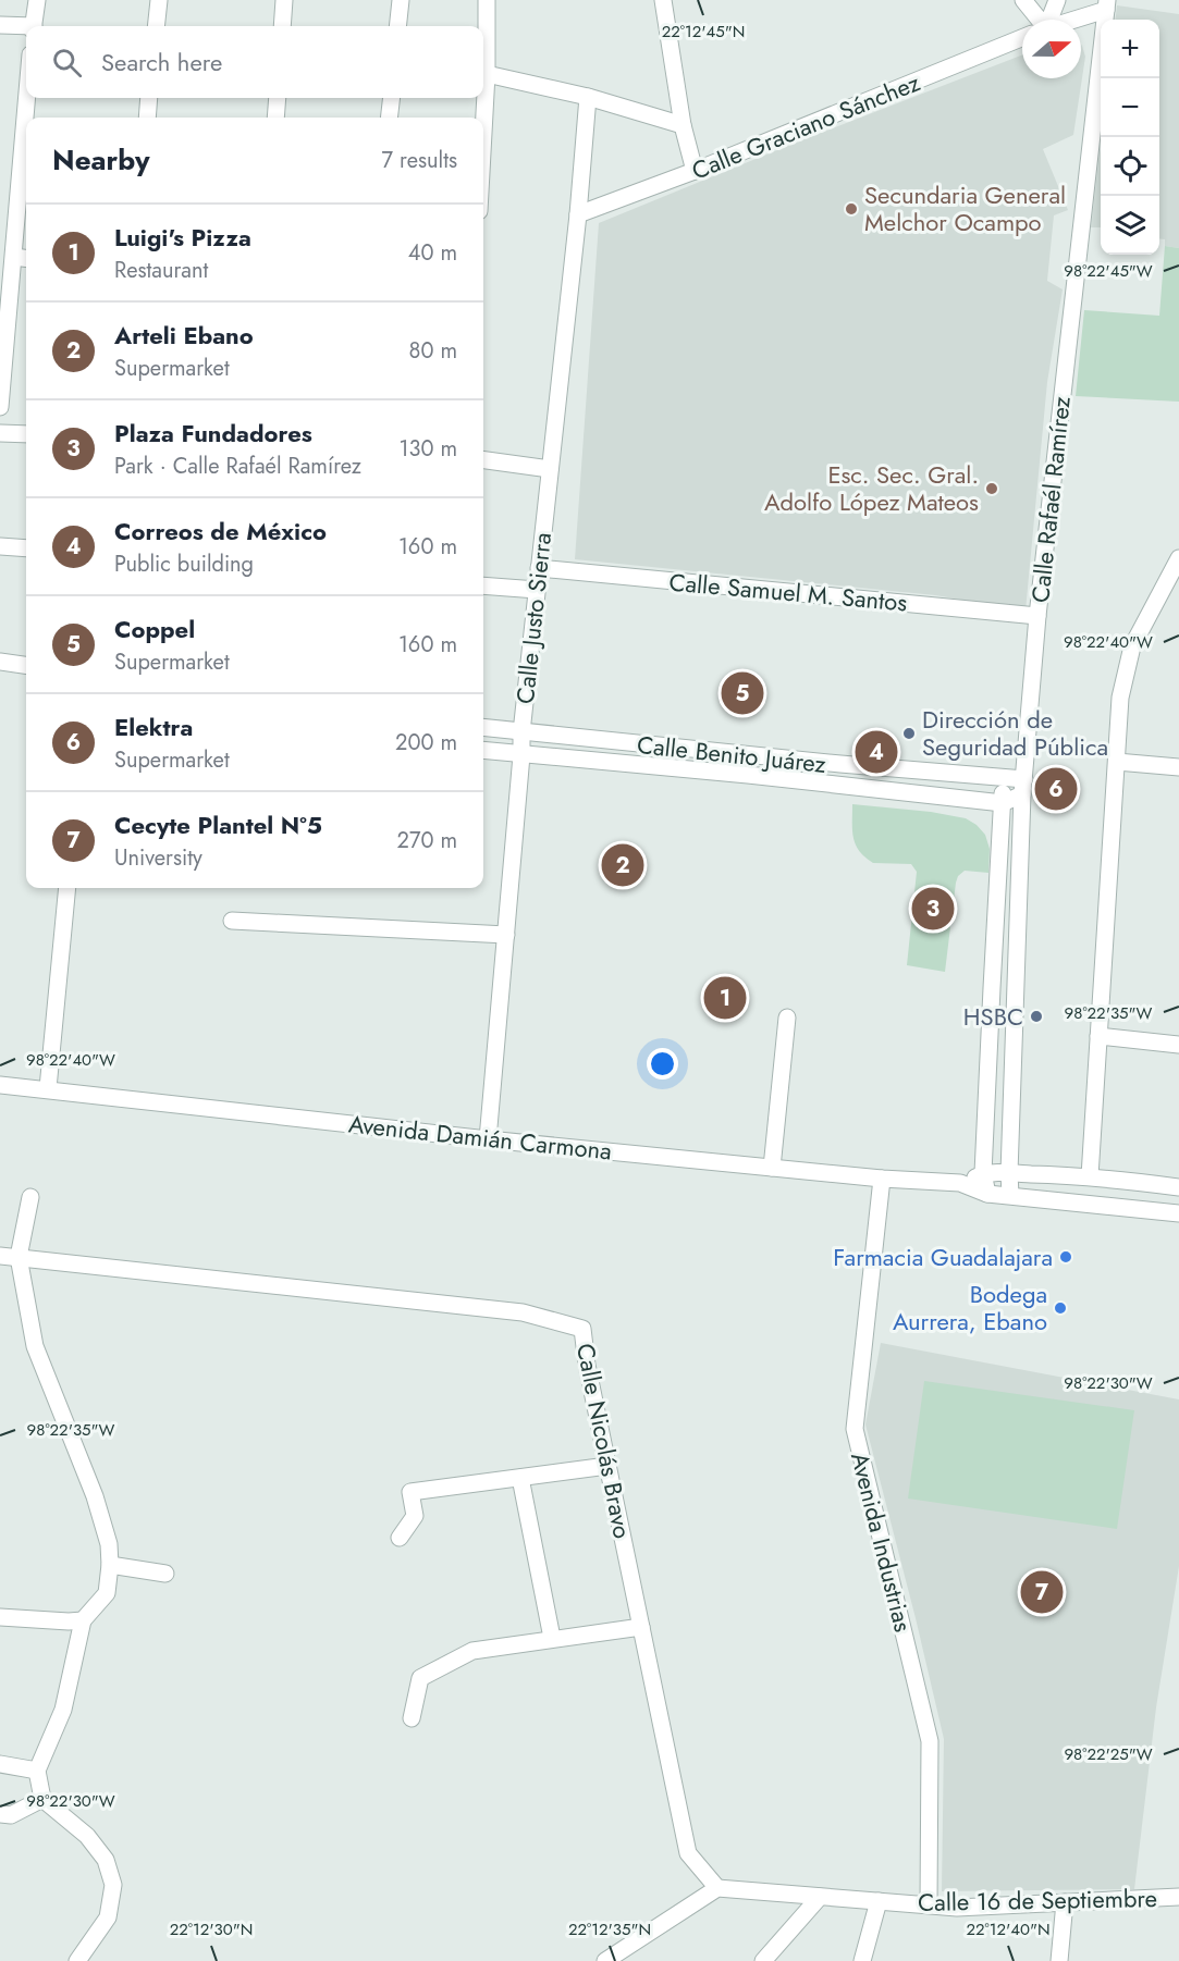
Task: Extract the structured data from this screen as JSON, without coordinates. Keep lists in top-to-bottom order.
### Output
{
  "streets": {
    "street": [
      "Calle Graciano Sánchez",
      "Calle Rafaél Ramírez",
      "Calle Samuel M. Santos",
      "Calle Justo Sierra",
      "Calle Benito Juárez",
      "Avenida Damián Carmona",
      "Calle Nicolás Bravo",
      "Avenida Industrias",
      "Calle 16 de Septiembre"
    ]
  },
  "crossings": [
    ["Calle Graciano Sánchez", "Calle Rafaél Ramírez"],
    ["Calle Graciano Sánchez", "Calle Justo Sierra"],
    ["Calle Rafaél Ramírez", "Calle Samuel M. Santos"],
    ["Calle Rafaél Ramírez", "Calle Benito Juárez"],
    ["Calle Rafaél Ramírez", "Avenida Damián Carmona"],
    ["Calle Samuel M. Santos", "Calle Justo Sierra"],
    ["Calle Justo Sierra", "Calle Benito Juárez"],
    ["Calle Justo Sierra", "Avenida Damián Carmona"],
    ["Avenida Damián Carmona", "Avenida Industrias"],
    ["Calle Nicolás Bravo", "Calle 16 de Septiembre"],
    ["Avenida Industrias", "Calle 16 de Septiembre"]
  ],
  "places": [
    "Secundaria General Melchor Ocampo",
    "Esc. Sec. Gral. Adolfo López Mateos",
    "Dirección de Seguridad Pública",
    "HSBC",
    "Farmacia Guadalajara",
    "Bodega Aurrera, Ebano"
  ],
  "north": "right",
  "page": {
    "map_buttons": ["+", "−"],
    "search": "Search here",
    "heading": ["Nearby", "7 results"],
    "list": [
      {
        "mark": "1",
        "name": "Luigi's Pizza",
        "note": "Restaurant",
        "value": "40 m"
      },
      {
        "mark": "2",
        "name": "Arteli Ebano",
        "note": "Supermarket",
        "value": "80 m"
      },
      {
        "mark": "3",
        "name": "Plaza Fundadores",
        "note": "Park · Calle Rafaél Ramírez",
        "value": "130 m"
      },
      {
        "mark": "4",
        "name": "Correos de México",
        "note": "Public building",
        "value": "160 m"
      },
      {
        "mark": "5",
        "name": "Coppel",
        "note": "Supermarket",
        "value": "160 m"
      },
      {
        "mark": "6",
        "name": "Elektra",
        "note": "Supermarket",
        "value": "200 m"
      },
      {
        "mark": "7",
        "name": "Cecyte Plantel N°5",
        "note": "University",
        "value": "270 m"
      }
    ],
    "pins": [
      "5",
      "4",
      "6",
      "2",
      "3",
      "1",
      "7"
    ]
  },
  "coordinates": [
    "22°12'45\"N",
    "98°22'45\"W",
    "98°22'40\"W",
    "98°22'35\"W",
    "98°22'30\"W",
    "98°22'25\"W",
    "22°12'30\"N",
    "22°12'35\"N",
    "22°12'40\"N"
  ]
}
